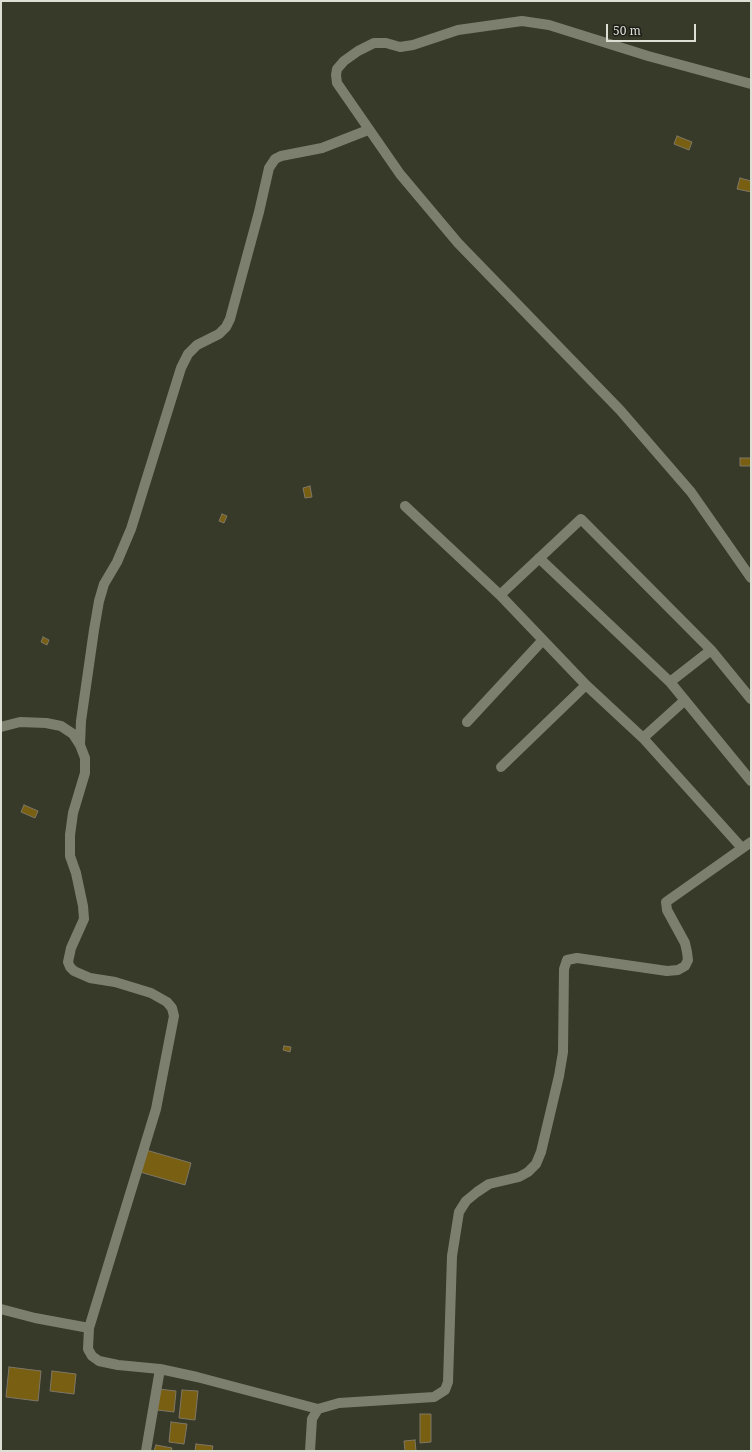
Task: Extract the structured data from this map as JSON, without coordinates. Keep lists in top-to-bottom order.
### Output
{
  "scale_bar": "50 m"
}
